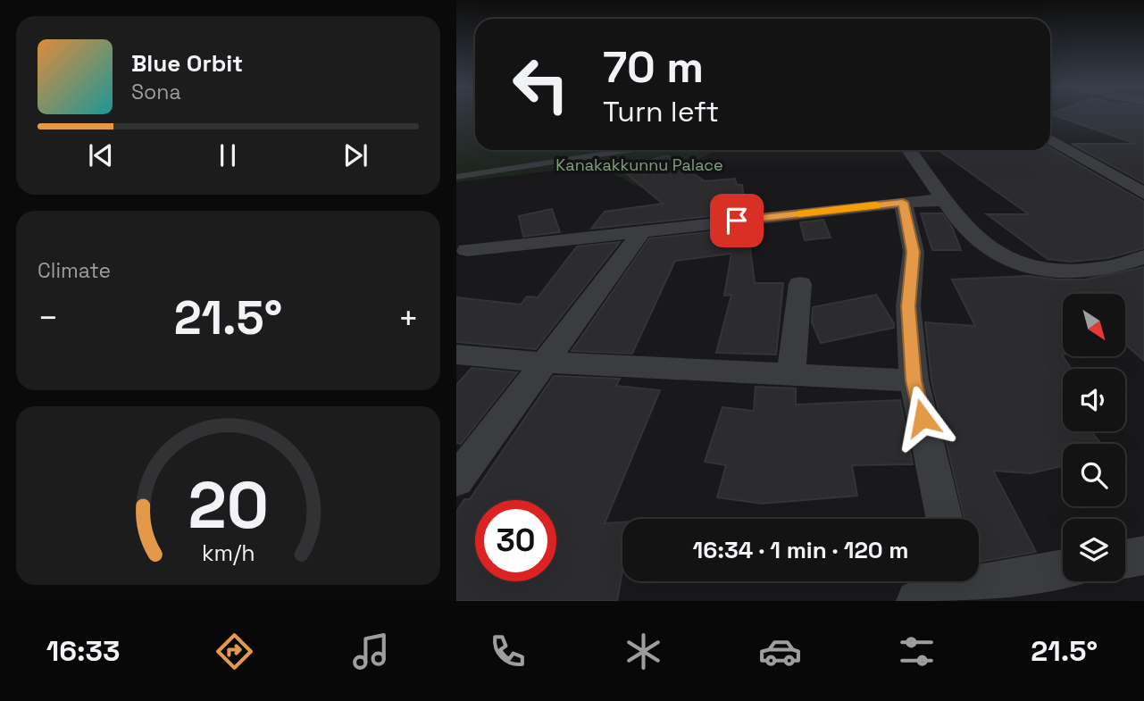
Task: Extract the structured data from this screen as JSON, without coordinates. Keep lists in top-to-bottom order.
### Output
{
  "parks": ["Kanakakkunnu Palace"],
  "north": "bottom right",
  "page": {
    "turn": ["70 m", "Turn left"],
    "song": ["Blue Orbit", "Sona"],
    "tile": "Climate",
    "heat": ["−", "21.5°", "+"],
    "limit": "30",
    "trip": "16:34 · 1 min · 120 m",
    "tabs": ["16:33", "21.5°"],
    "gauge": ["20", "km/h"]
  }
}
